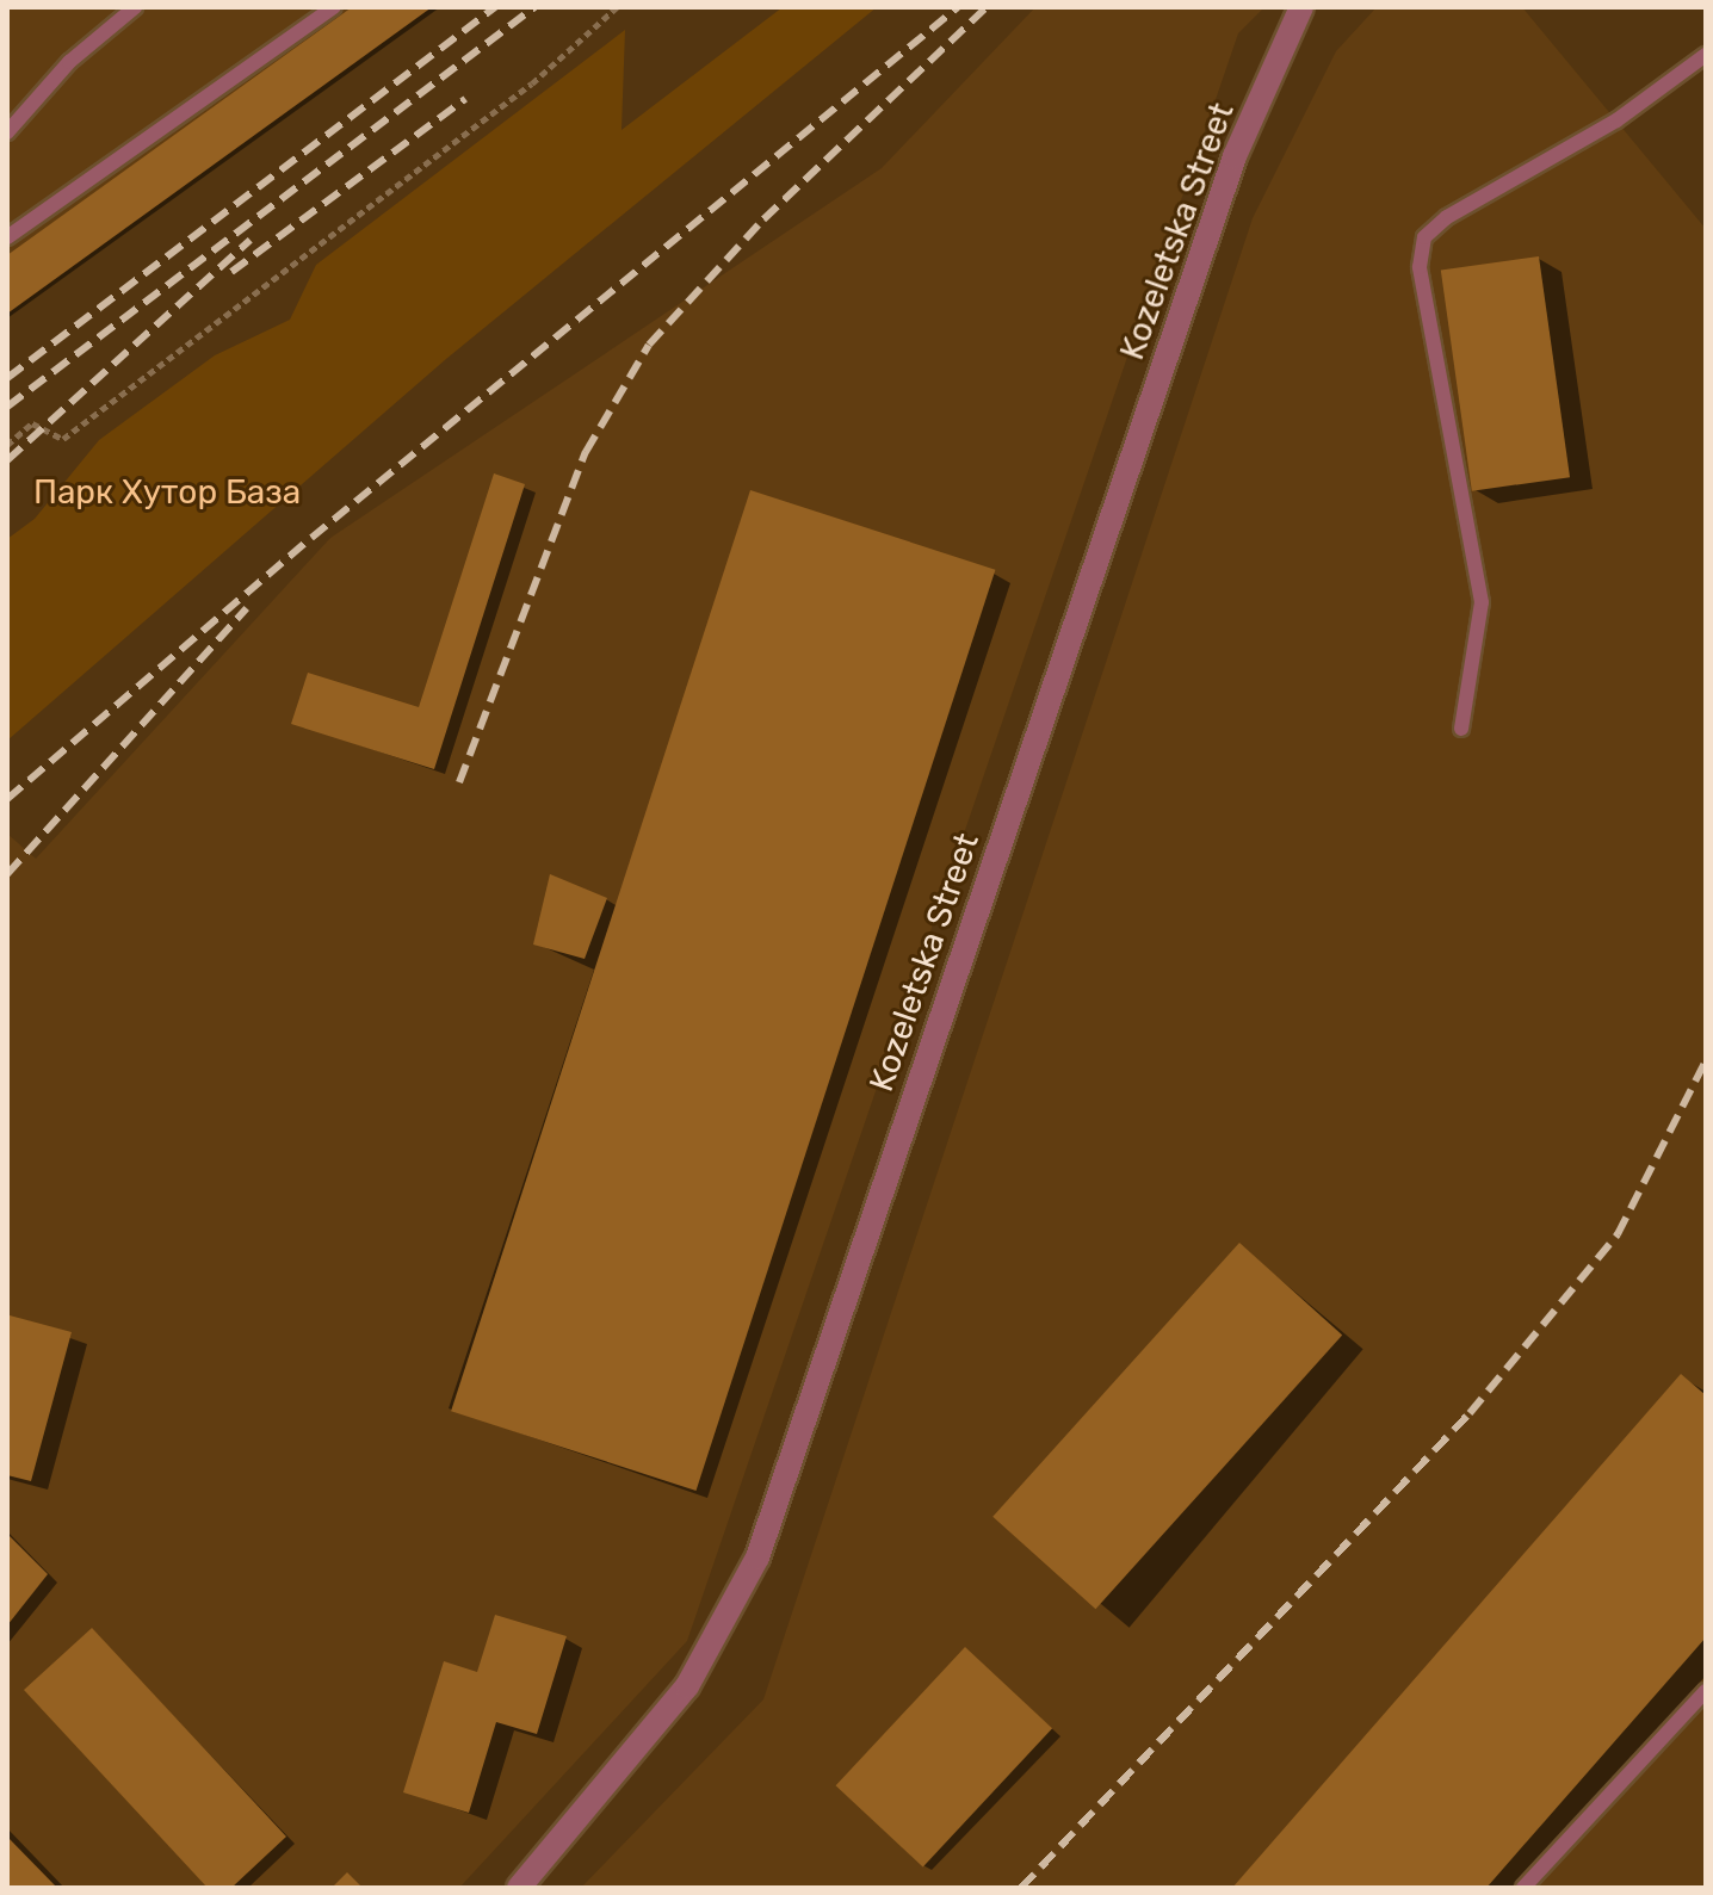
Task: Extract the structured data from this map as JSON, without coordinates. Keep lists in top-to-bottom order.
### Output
{
  "streets": {
    "street": ["Kozeletska Street"]
  },
  "parks": ["Парк Хутор База"]
}
